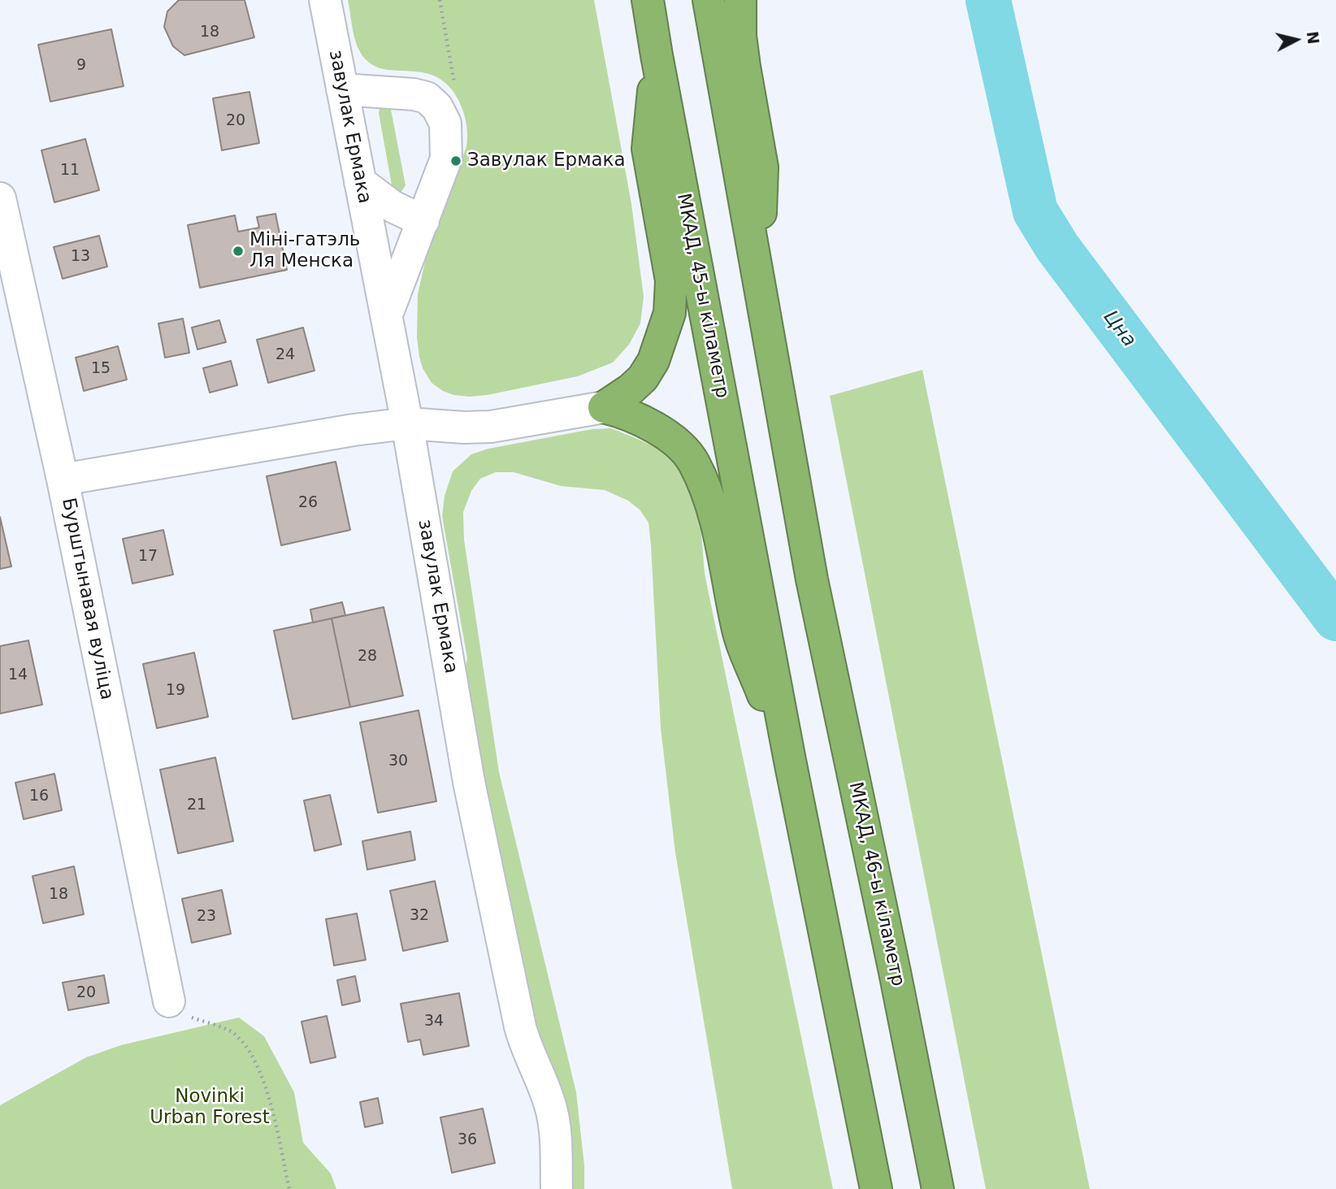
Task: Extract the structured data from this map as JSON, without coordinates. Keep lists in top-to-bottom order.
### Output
{
  "streets": {
    "highway": ["МКАД, 45-ы кіламетр", "МКАД, 46-ы кіламетр"],
    "street": ["завулак Ермака", "Бурштынавая вуліца"]
  },
  "water": ["Цна"],
  "parks": ["Novinki Urban Forest"],
  "places": ["Завулак Ермака", "Міні-гатэль Ля Менска"],
  "house_numbers": [
    "18",
    "9",
    "20",
    "11",
    "13",
    "24",
    "15",
    "26",
    "17",
    "28",
    "14",
    "19",
    "30",
    "16",
    "21",
    "18",
    "32",
    "23",
    "20",
    "34",
    "36"
  ],
  "north": "right"
}
